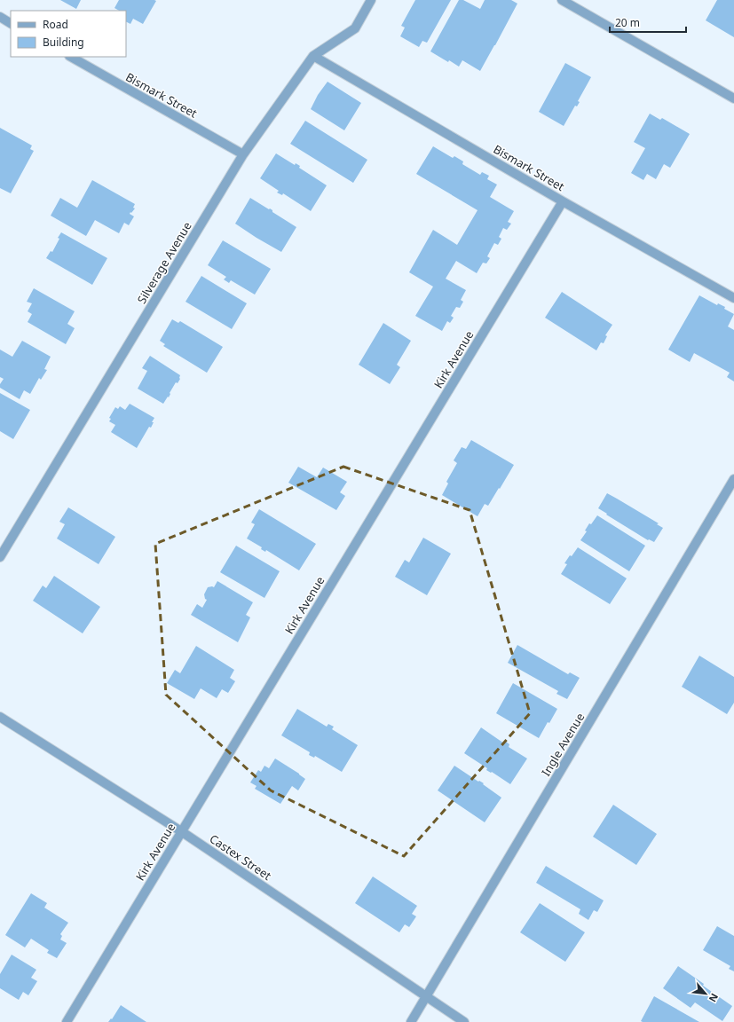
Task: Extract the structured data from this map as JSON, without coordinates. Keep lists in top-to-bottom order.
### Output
{
  "streets": {
    "street": [
      "Bismark Street",
      "Silverage Avenue",
      "Kirk Avenue",
      "Ingle Avenue",
      "Castex Street"
    ]
  },
  "crossings": [
    ["Bismark Street", "Silverage Avenue"],
    ["Bismark Street", "Kirk Avenue"],
    ["Kirk Avenue", "Castex Street"],
    ["Ingle Avenue", "Castex Street"]
  ],
  "legend": ["Road", "Building"],
  "scale_bar": "20 m",
  "north": "bottom right"
}
